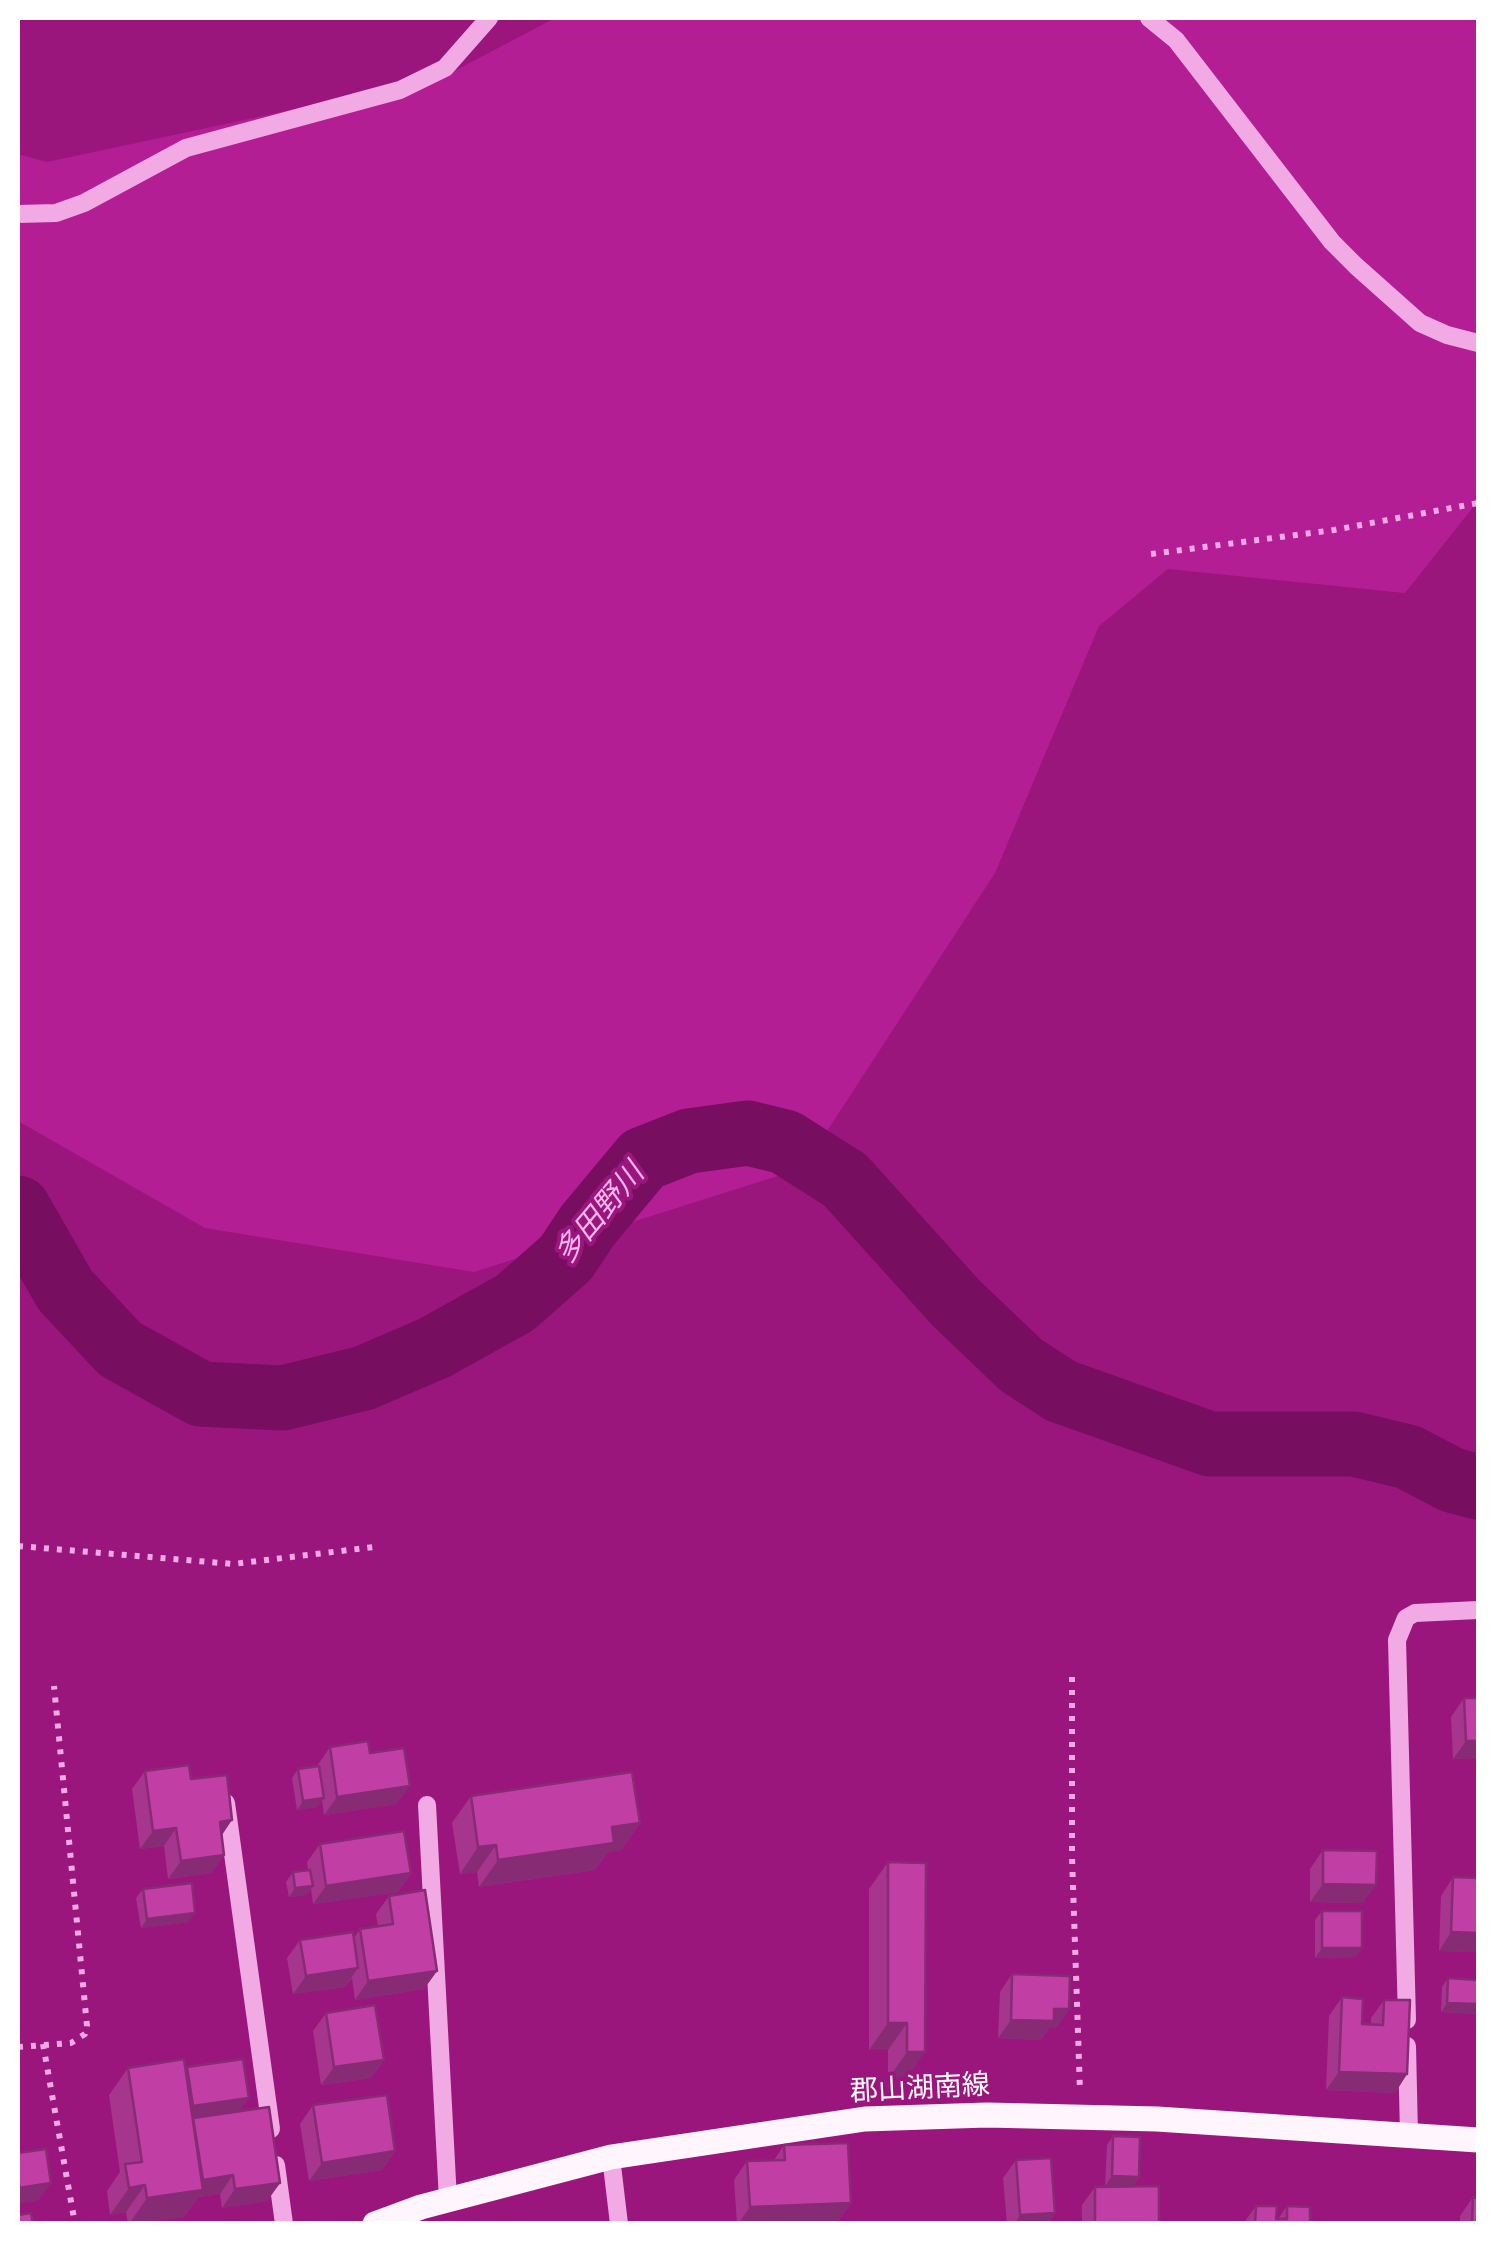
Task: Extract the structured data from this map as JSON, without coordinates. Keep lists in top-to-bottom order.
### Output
{
  "streets": {
    "main road": ["郡山湖南線"]
  },
  "water": ["多田野川"]
}
